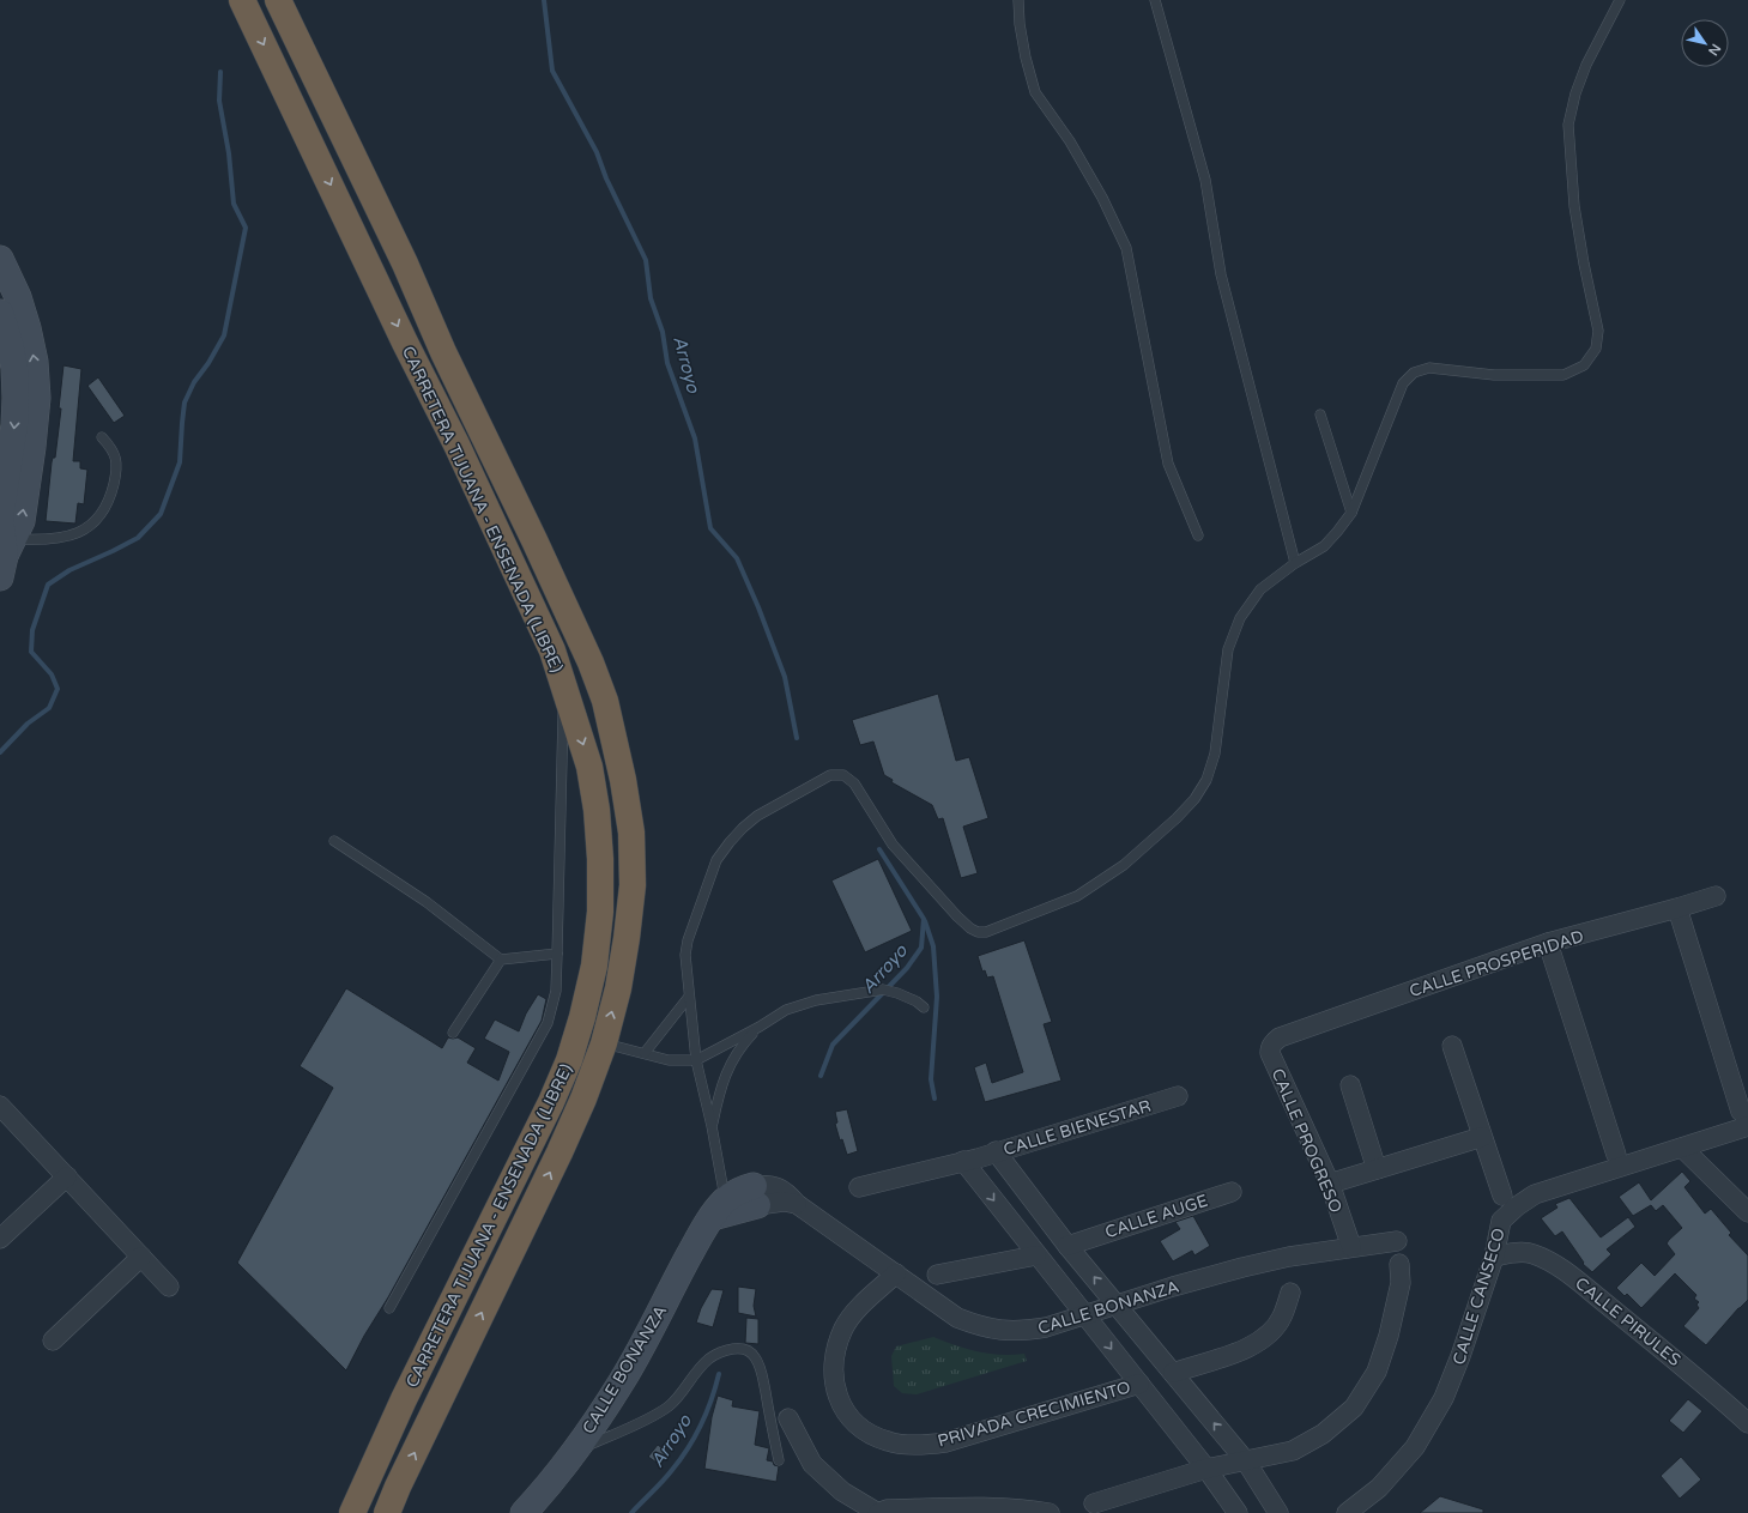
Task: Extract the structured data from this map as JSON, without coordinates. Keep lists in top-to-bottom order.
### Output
{
  "streets": {
    "highway": ["CARRETERA TIJUANA - ENSENADA (LIBRE)"],
    "street": [
      "CALLE PROSPERIDAD",
      "CALLE BIENESTAR",
      "CALLE PROGRESO",
      "CALLE AUGE",
      "CALLE CANSECO",
      "CALLE BONANZA",
      "CALLE PIRULES",
      "PRIVADA CRECIMIENTO"
    ]
  },
  "crossings": [
    ["CALLE PROSPERIDAD", "CALLE PROGRESO"],
    ["CALLE PROGRESO", "CALLE BONANZA"],
    ["CALLE CANSECO", "CALLE PIRULES"],
    ["CALLE BONANZA", "PRIVADA CRECIMIENTO"]
  ],
  "water": ["Arroyo"],
  "north": "bottom right"
}
